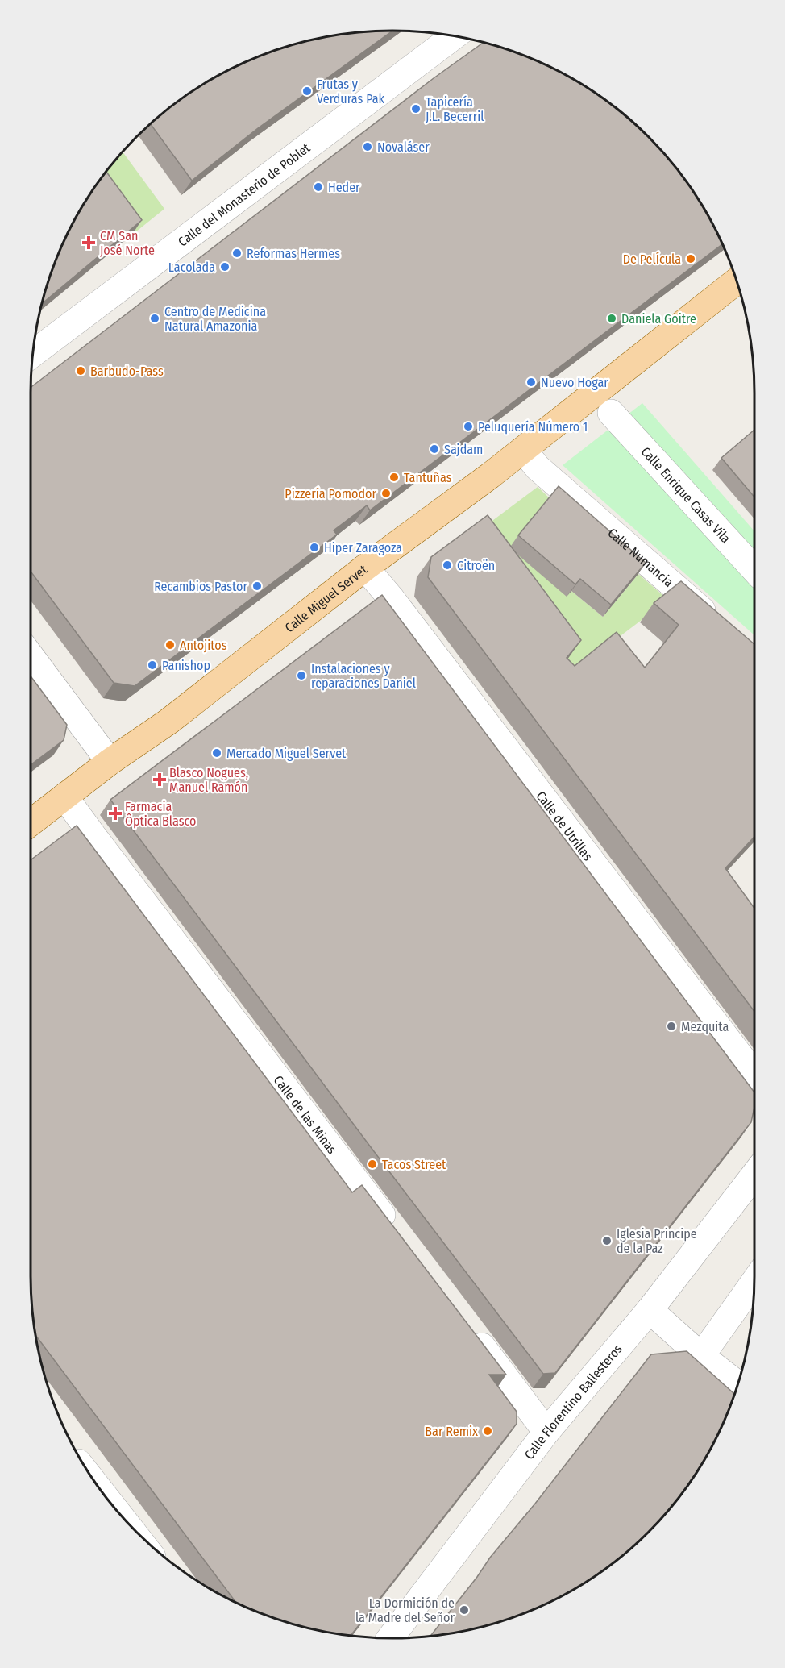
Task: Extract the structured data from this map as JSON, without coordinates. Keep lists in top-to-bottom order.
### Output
{
  "streets": {
    "main road": ["Calle Miguel Servet"],
    "street": [
      "Calle del Monasterio de Poblet",
      "Calle Enrique Casas Vila",
      "Calle Numancia",
      "Calle de Utrillas",
      "Calle de las Minas",
      "Calle Florentino Ballesteros"
    ]
  },
  "crossings": [
    ["Calle Numancia", "Calle Miguel Servet"],
    ["Calle Miguel Servet", "Calle de Utrillas"],
    ["Calle Miguel Servet", "Calle de las Minas"]
  ],
  "places": {
    "other": [
      "Frutas y Verduras Pak",
      "Tapicería J.L. Becerril",
      "Novaláser",
      "Heder",
      "Reformas Hermes",
      "De PelÍcula",
      "Lacolada",
      "Centro de Medicina Natural Amazonia",
      "Daniela Goitre",
      "Barbudo-Pass",
      "Nuevo Hogar",
      "Peluquería Número 1",
      "Sajdam",
      "Tantuñas",
      "Pizzería Pomodor",
      "Hiper Zaragoza",
      "Citroën",
      "Recambios Pastor",
      "Antojitos",
      "Panishop",
      "Instalaciones y reparaciones Daniel",
      "Mercado Miguel Servet",
      "Mezquita",
      "Tacos Street",
      "Iglesia Principe de la Paz",
      "Bar Remix",
      "La Dormición de la Madre del Señor"
    ],
    "health": ["CM San José Norte", "Blasco Nogues, Manuel Ramón", "Farmacia Ôptica Blasco"]
  }
}
